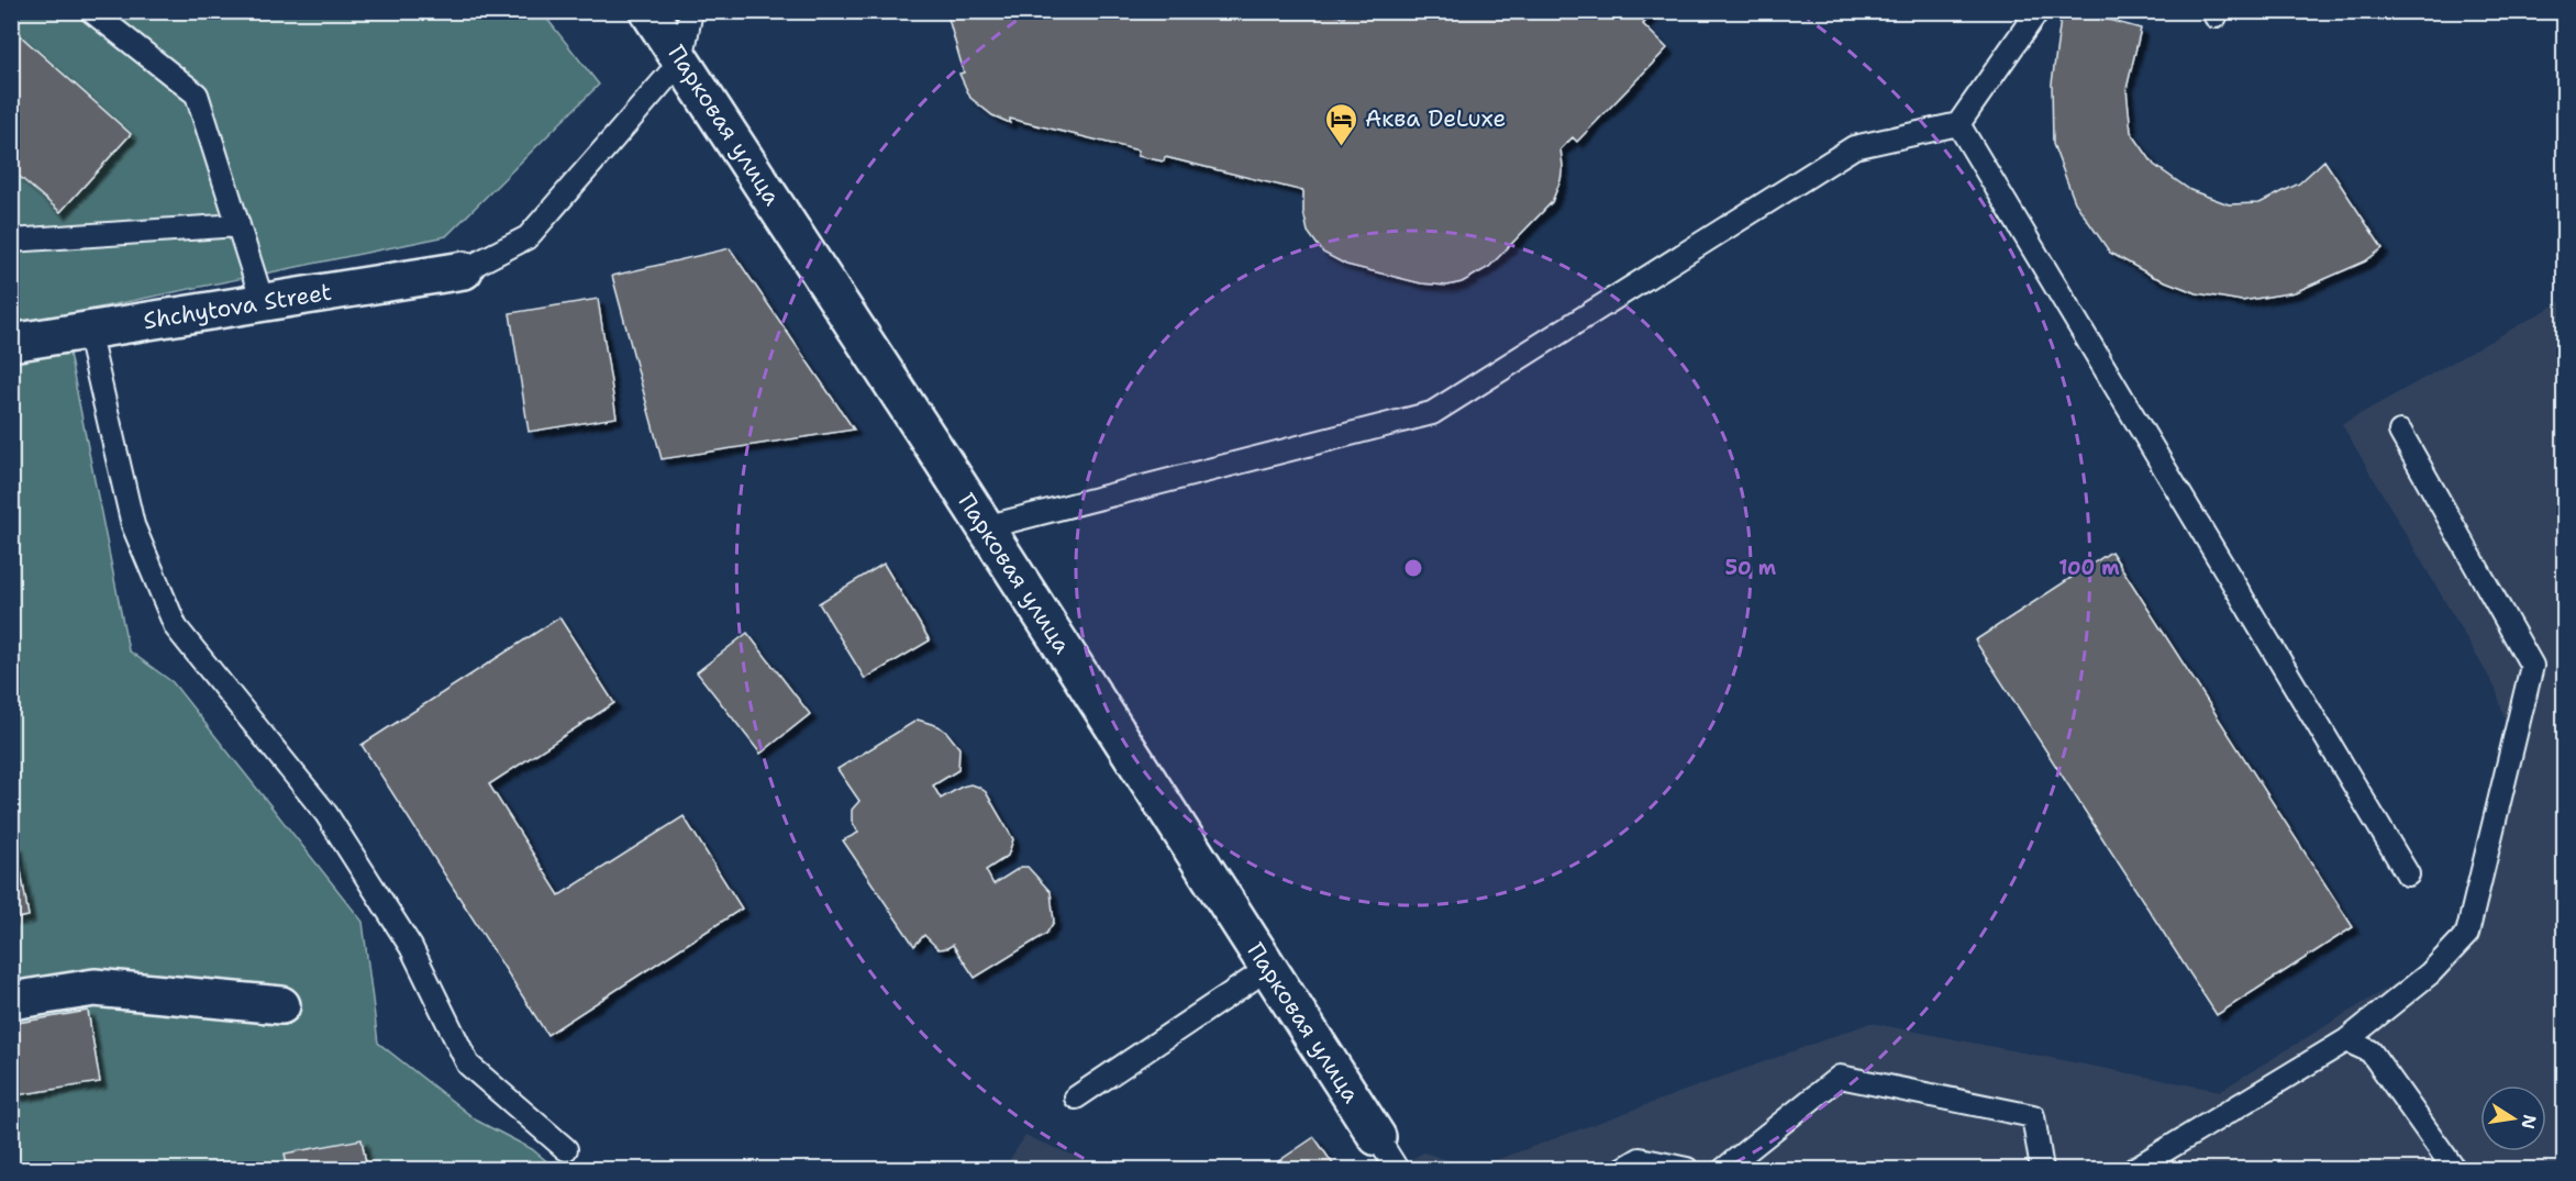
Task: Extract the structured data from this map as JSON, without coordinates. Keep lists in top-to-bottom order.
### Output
{
  "streets": {
    "street": ["Парковая улица", "Shchytova Street"]
  },
  "places": {
    "hotel": ["Аква DeLuxe"]
  },
  "north": "right",
  "rings": ["50 m", "100 m"]
}
